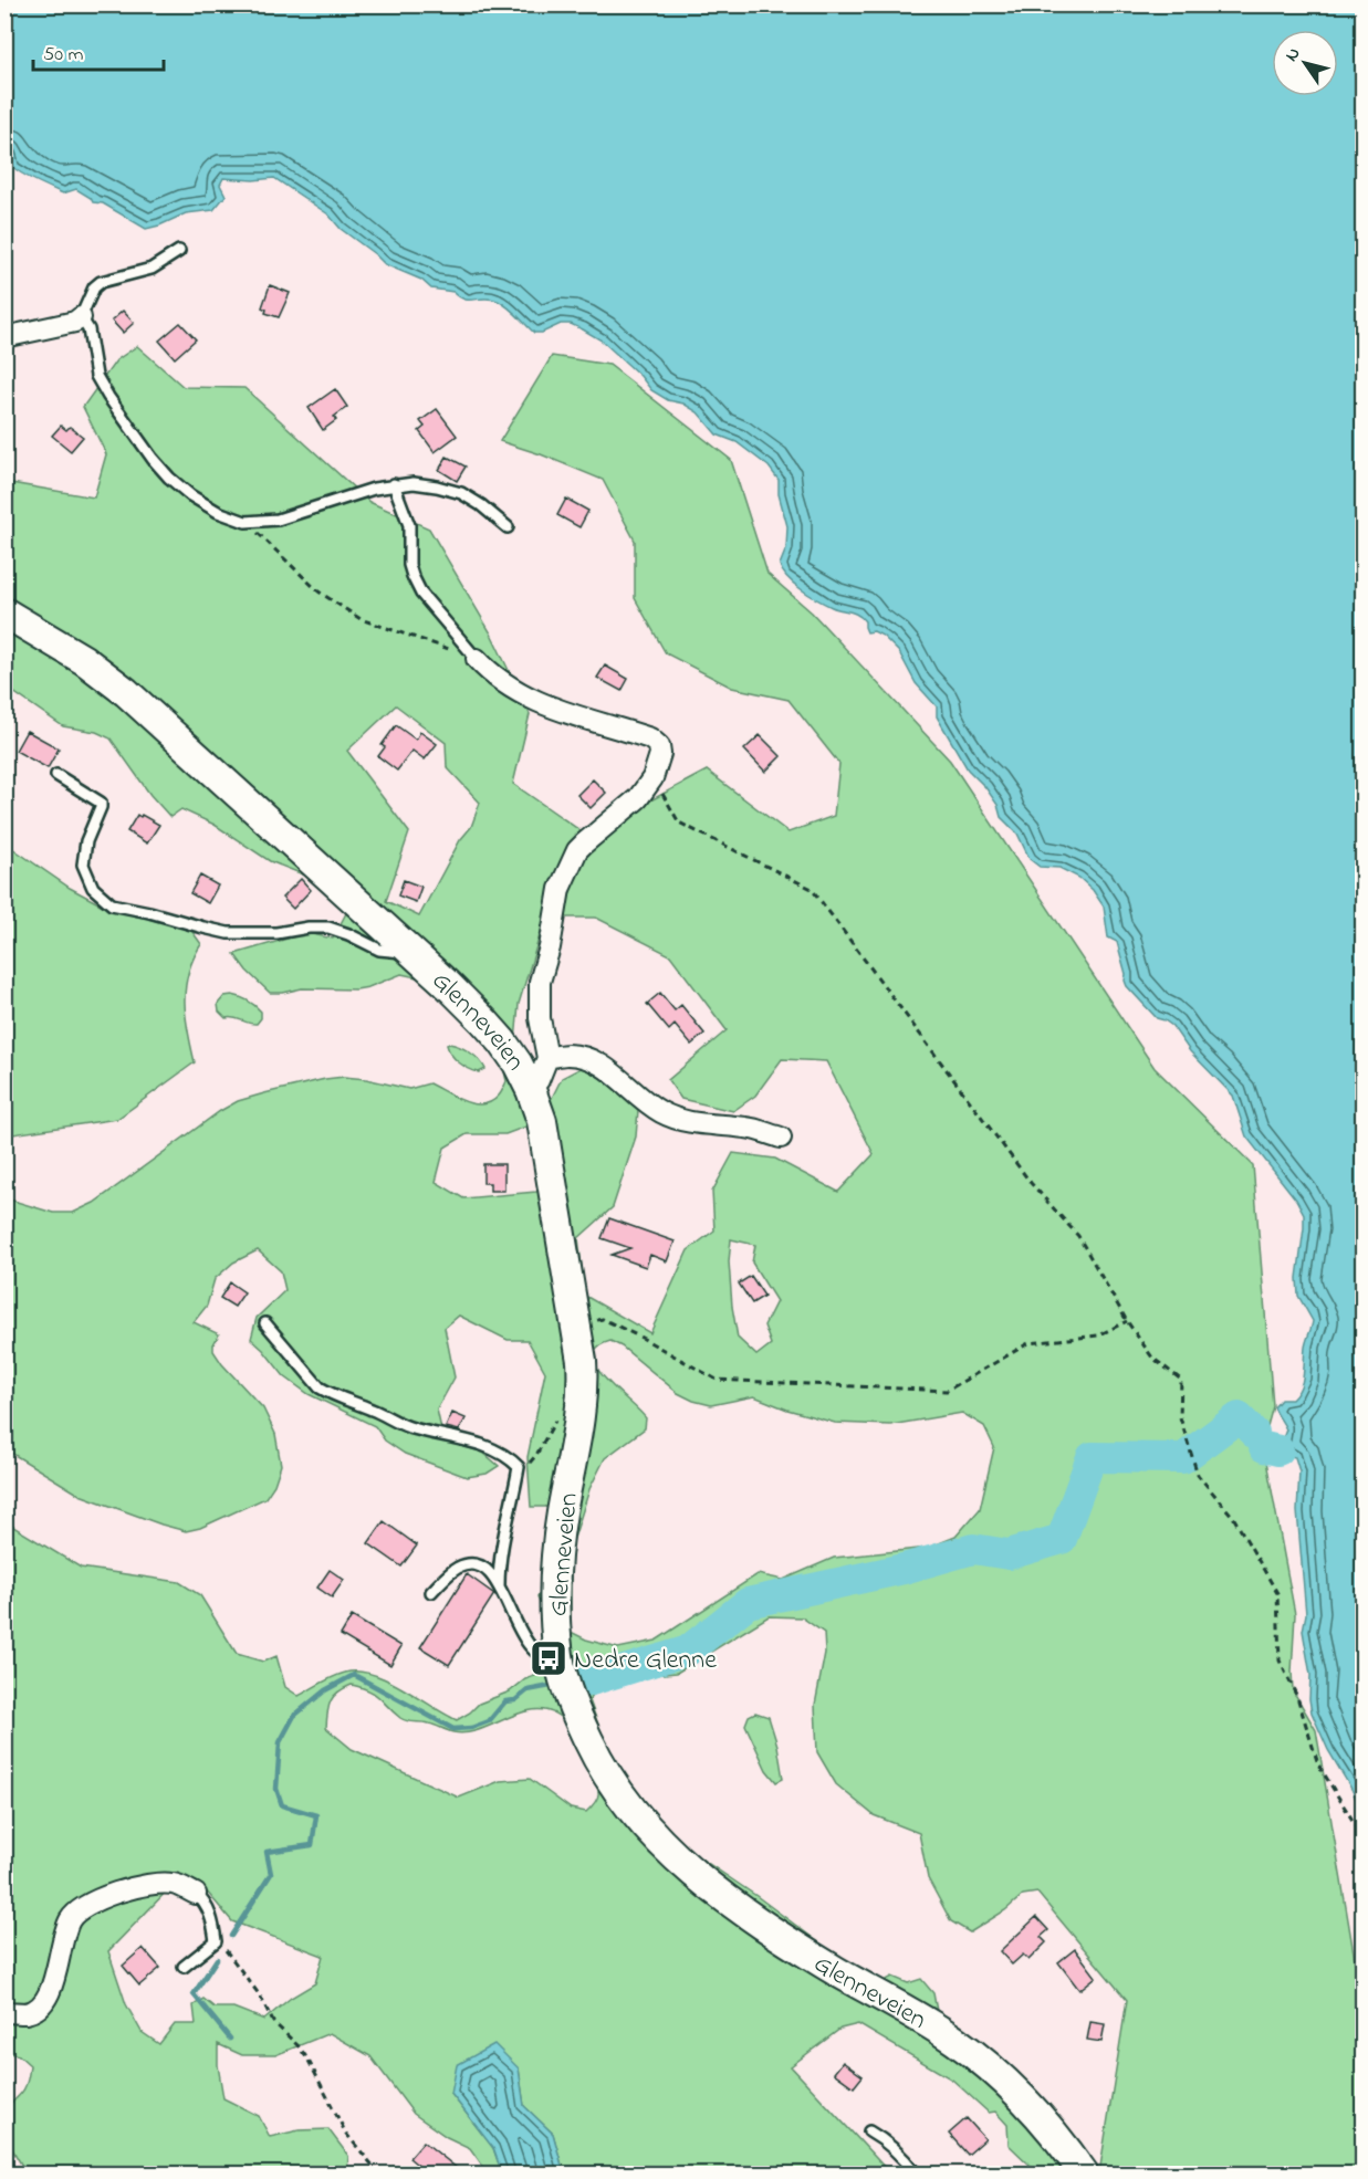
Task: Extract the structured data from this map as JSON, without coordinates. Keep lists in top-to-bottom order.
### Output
{
  "streets": {
    "main road": ["Glenneveien"]
  },
  "places": {
    "bus stop": ["Nedre Glenne"]
  },
  "scale_bar": "50 m",
  "north": "top left"
}
